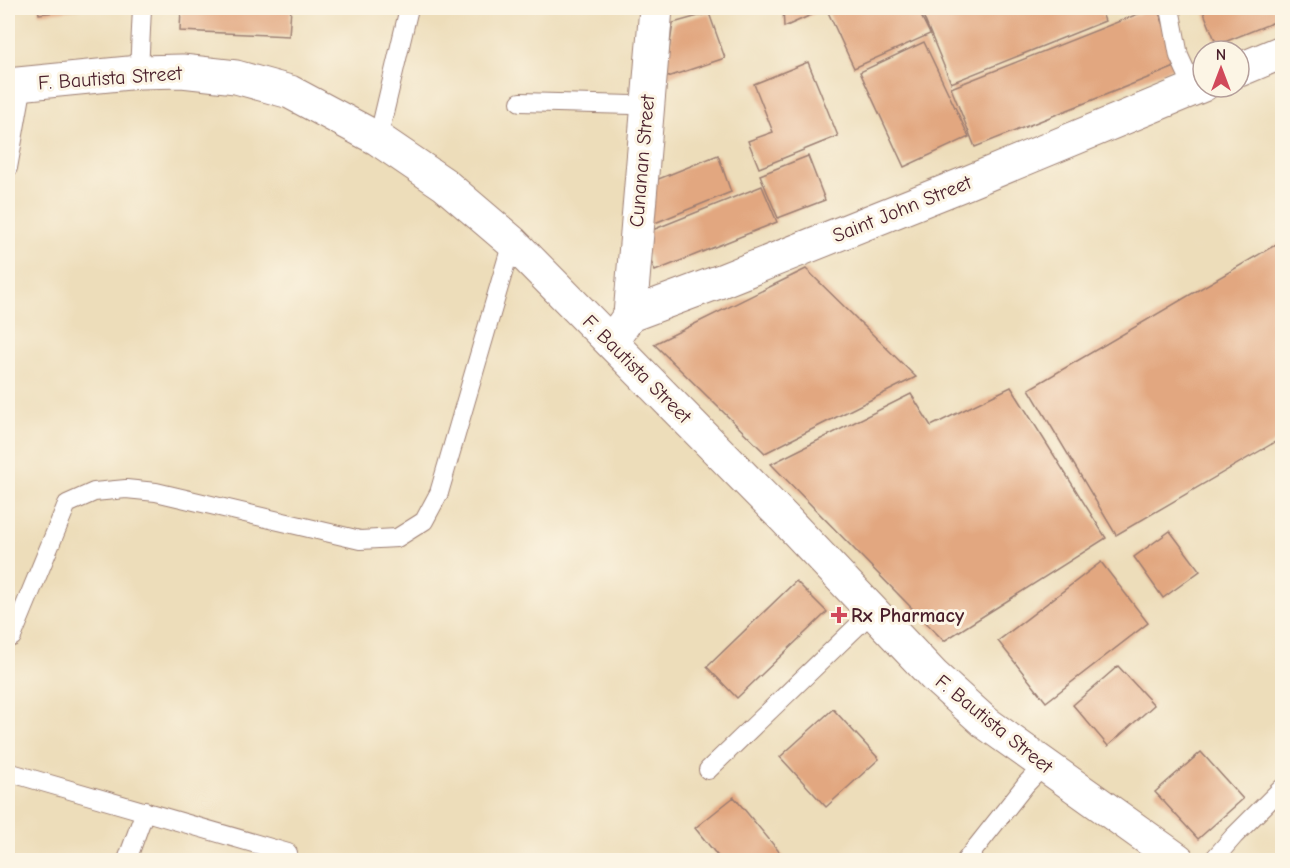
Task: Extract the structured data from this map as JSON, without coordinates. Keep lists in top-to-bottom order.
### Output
{
  "streets": {
    "main road": ["F. Bautista Street", "Cunanan Street", "Saint John Street"]
  },
  "crossings": [
    ["Cunanan Street", "Saint John Street"]
  ],
  "places": {
    "health": ["Rx Pharmacy"]
  },
  "north": "top"
}
